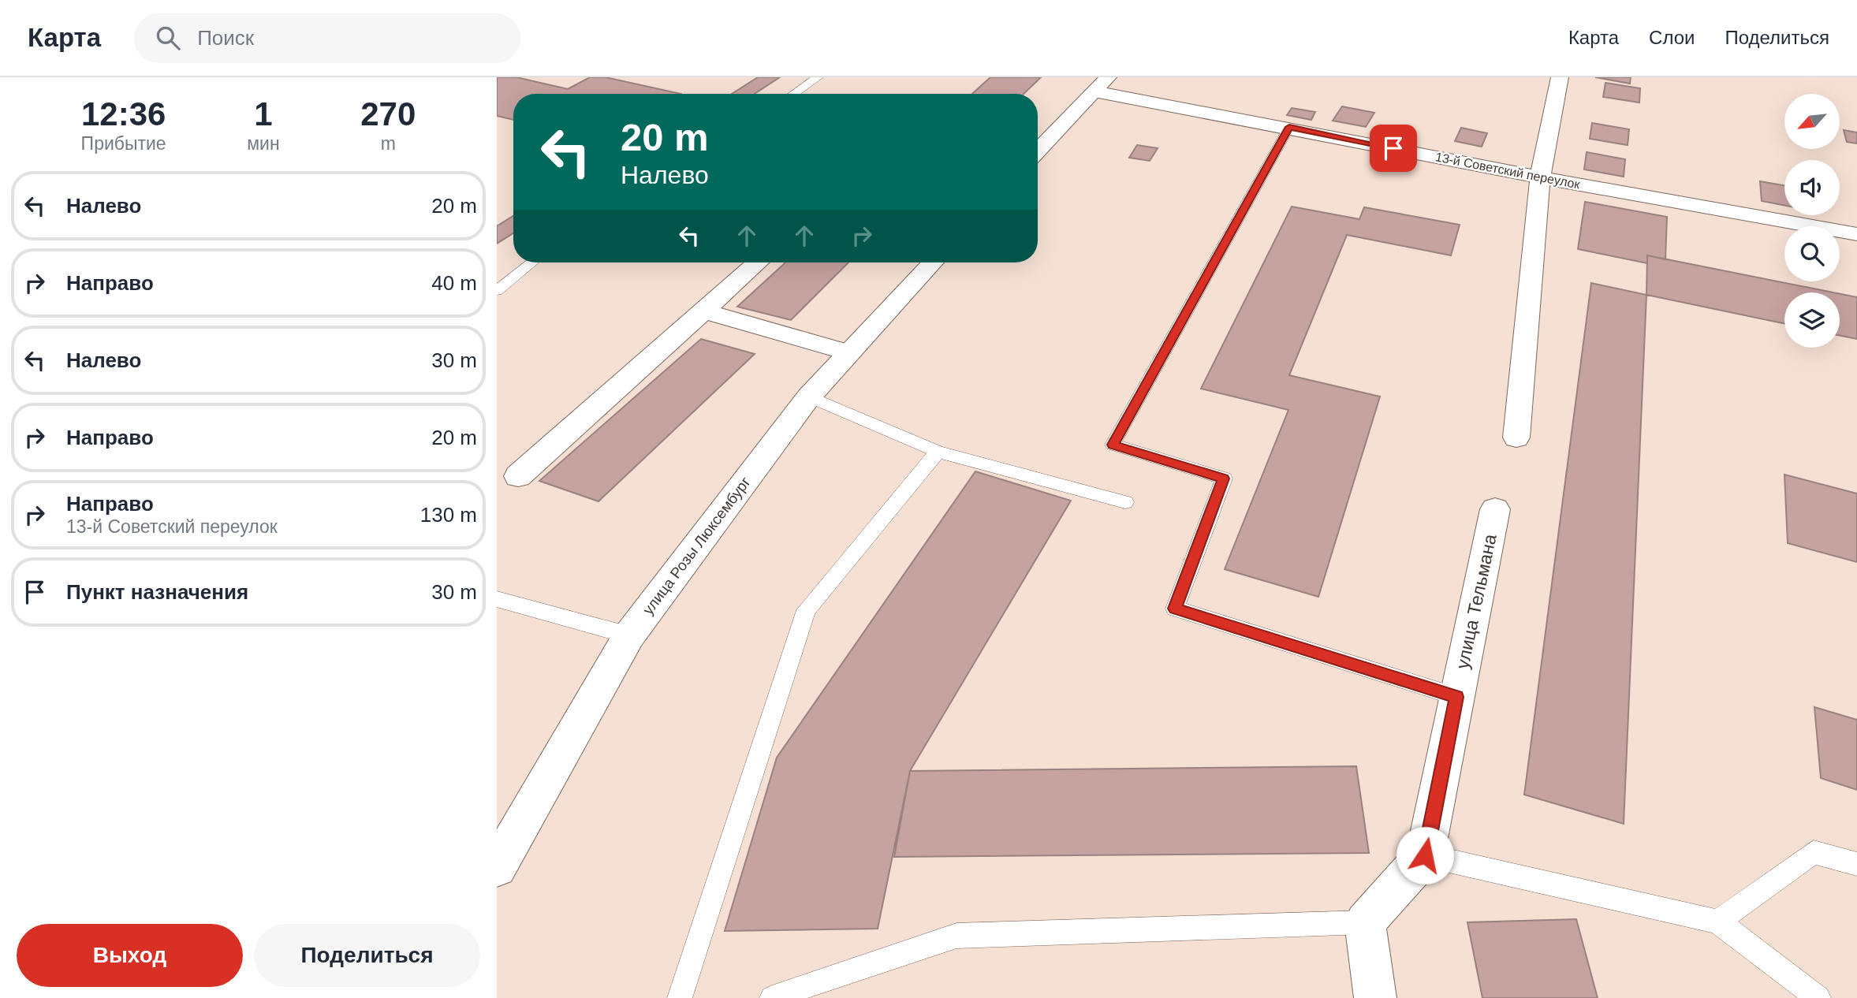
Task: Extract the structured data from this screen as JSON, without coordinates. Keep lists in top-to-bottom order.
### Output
{
  "streets": {
    "street": ["13-й Советский переулок", "улица Розы Люксембург", "улица Тельмана"]
  },
  "north": "bottom left",
  "page": {
    "header": "Карта",
    "search": "Поиск",
    "nav": ["Карта", "Слои", "Поделиться"],
    "eta": [
      "12:36",
      "Прибытие",
      "1",
      "мин",
      "270",
      "m"
    ],
    "turn": ["20 m", "Налево"],
    "list": [
      {
        "name": "Налево",
        "value": "20 m"
      },
      {
        "name": "Направо",
        "value": "40 m"
      },
      {
        "name": "Налево",
        "value": "30 m"
      },
      {
        "name": "Направо",
        "value": "20 m"
      },
      {
        "name": "Направо",
        "note": "13-й Советский переулок",
        "value": "130 m"
      },
      {
        "name": "Пункт назначения",
        "value": "30 m"
      }
    ],
    "buttons": ["Выход", "Поделиться"]
  }
}
